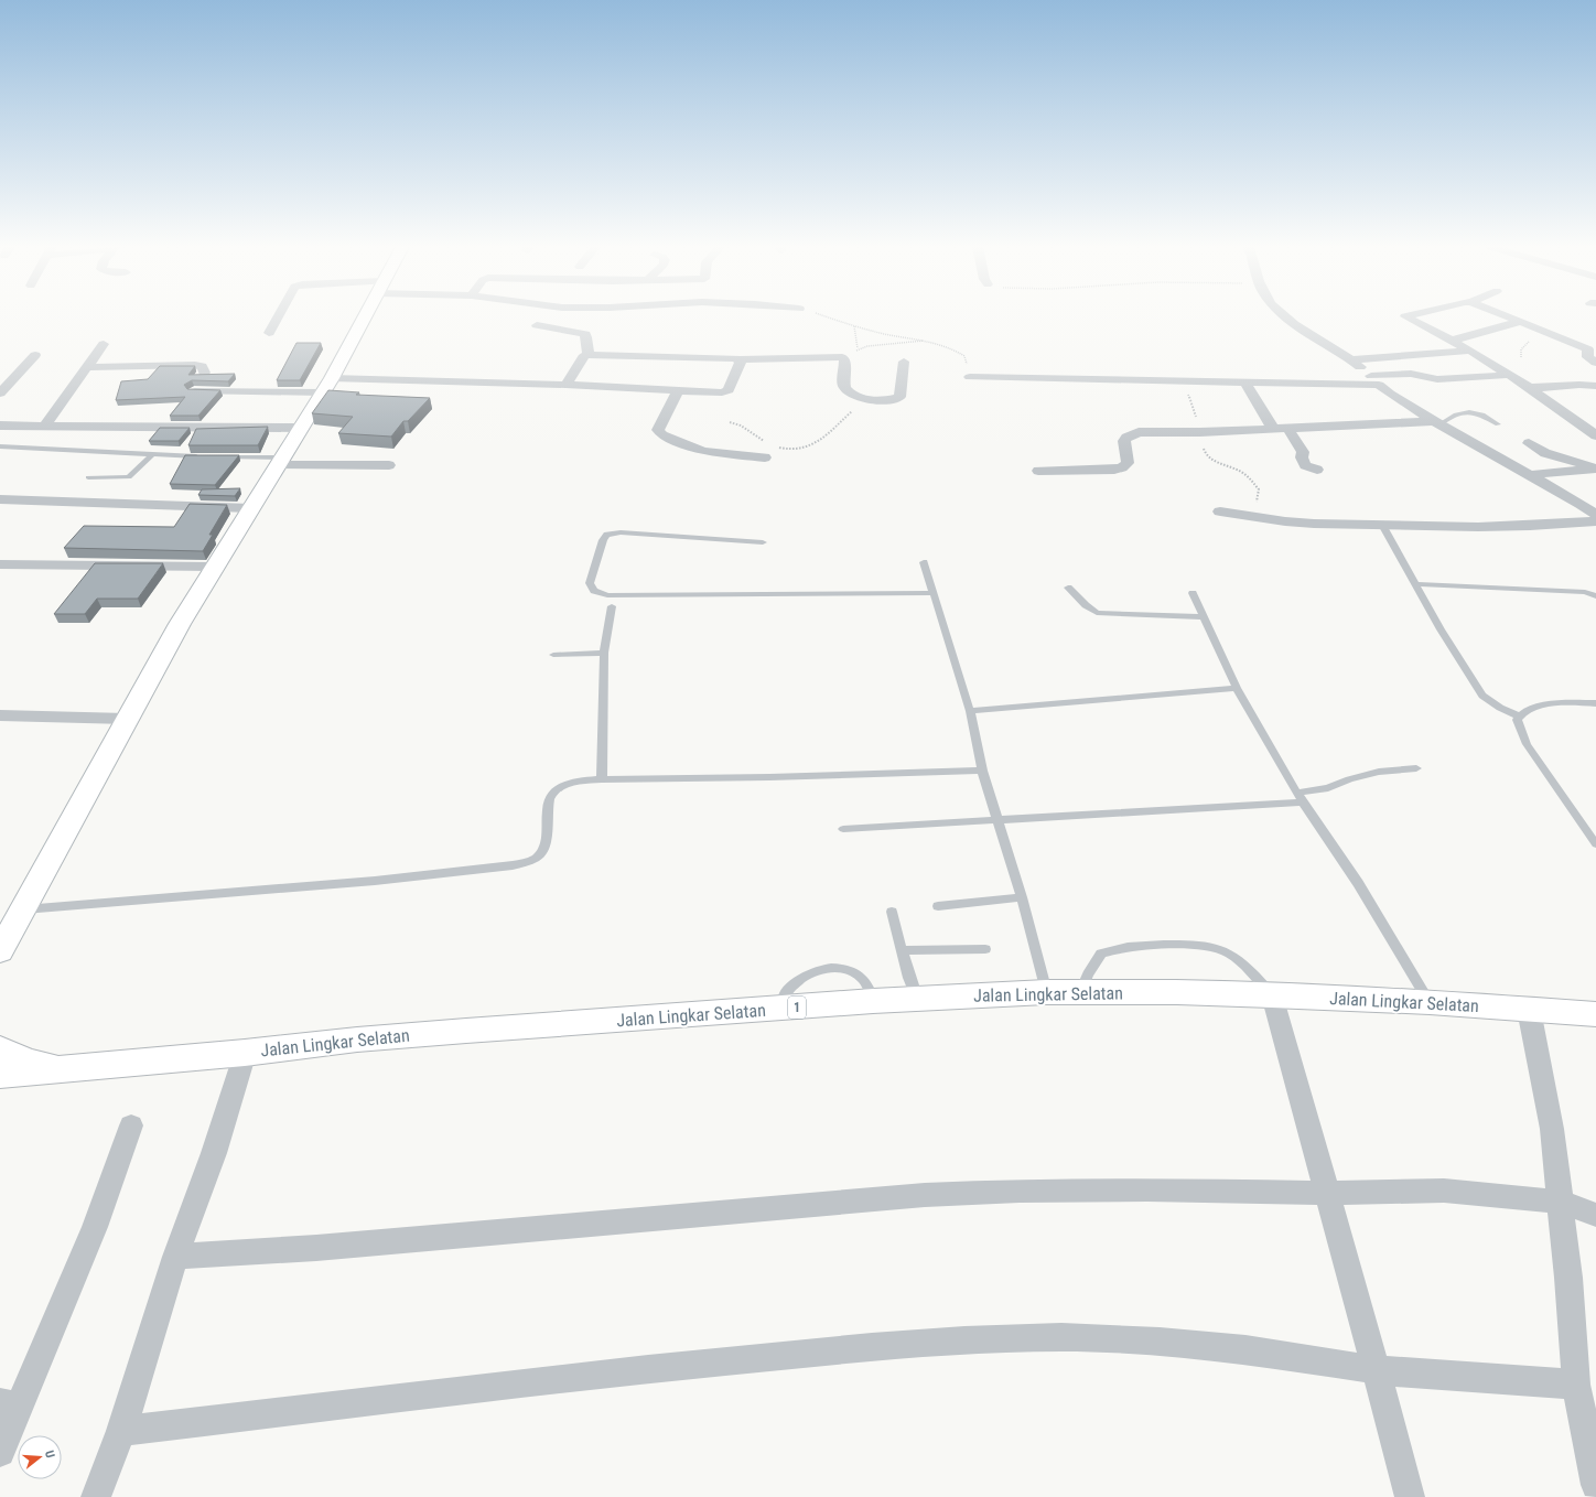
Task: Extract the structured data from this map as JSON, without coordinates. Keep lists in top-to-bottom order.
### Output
{
  "streets": {
    "main road": ["Jalan Lingkar Selatan", "1"]
  },
  "north": "right"
}
